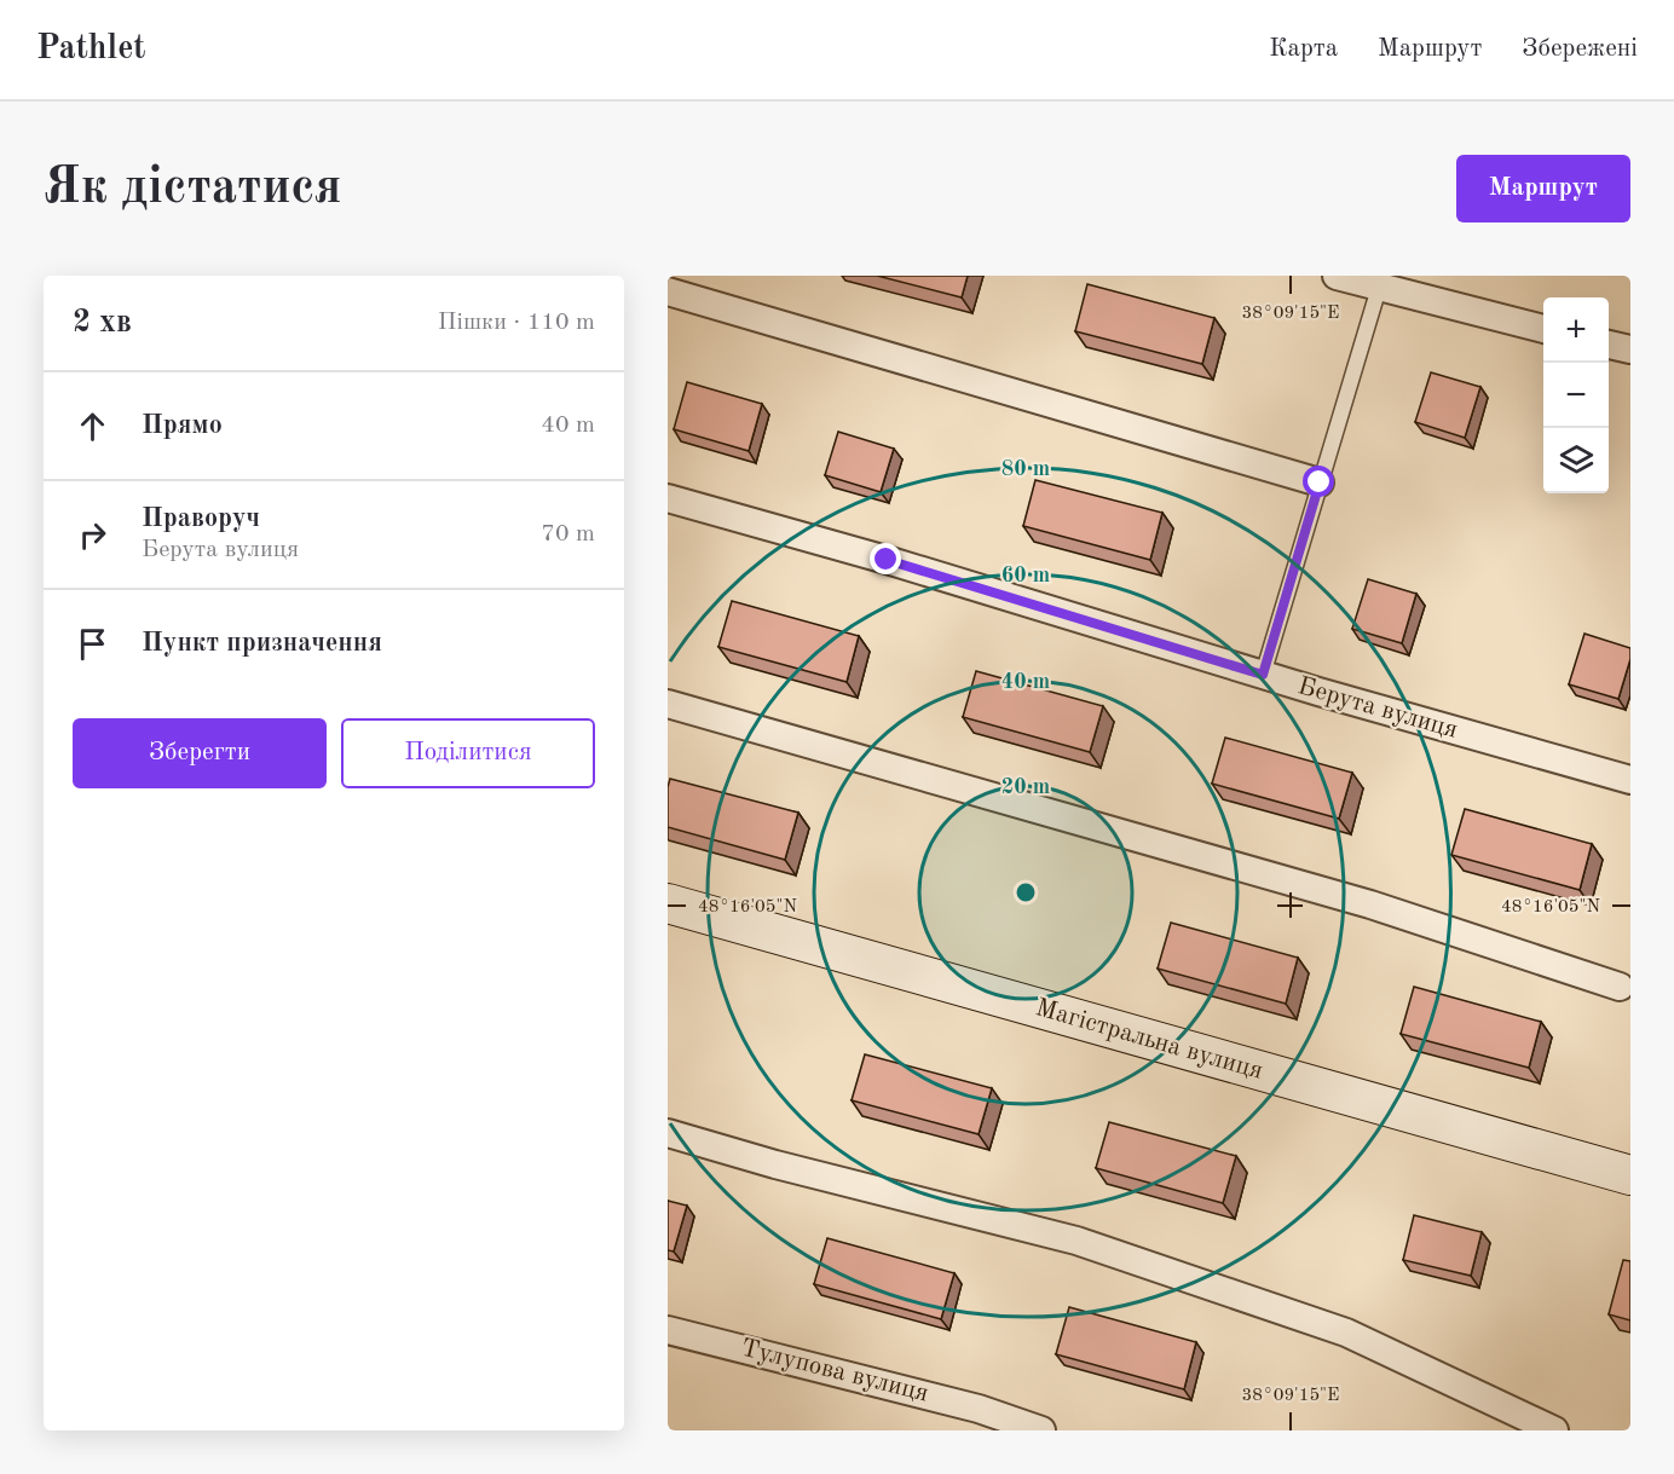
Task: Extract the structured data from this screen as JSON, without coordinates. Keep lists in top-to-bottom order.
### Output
{
  "streets": {
    "main road": ["Магістральна вулиця"],
    "street": ["Берута вулиця", "Тулупова вулиця"]
  },
  "page": {
    "header": "Pathlet",
    "nav": ["Карта", "Маршрут", "Збережені"],
    "buttons": [
      "Маршрут",
      ["Зберегти", "Поділитися"]
    ],
    "title": "Як дістатися",
    "heading": ["2 хв", "Пішки · 110 m"],
    "map_buttons": ["+", "−"],
    "list": [
      ["Прямо", "40 m"],
      ["Праворуч", "Берута вулиця", "70 m"],
      "Пункт призначення"
    ]
  },
  "coordinates": ["38°09'15\"E", "48°16'05\"N"],
  "rings": [
    "80 m",
    "60 m",
    "40 m",
    "20 m"
  ]
}
